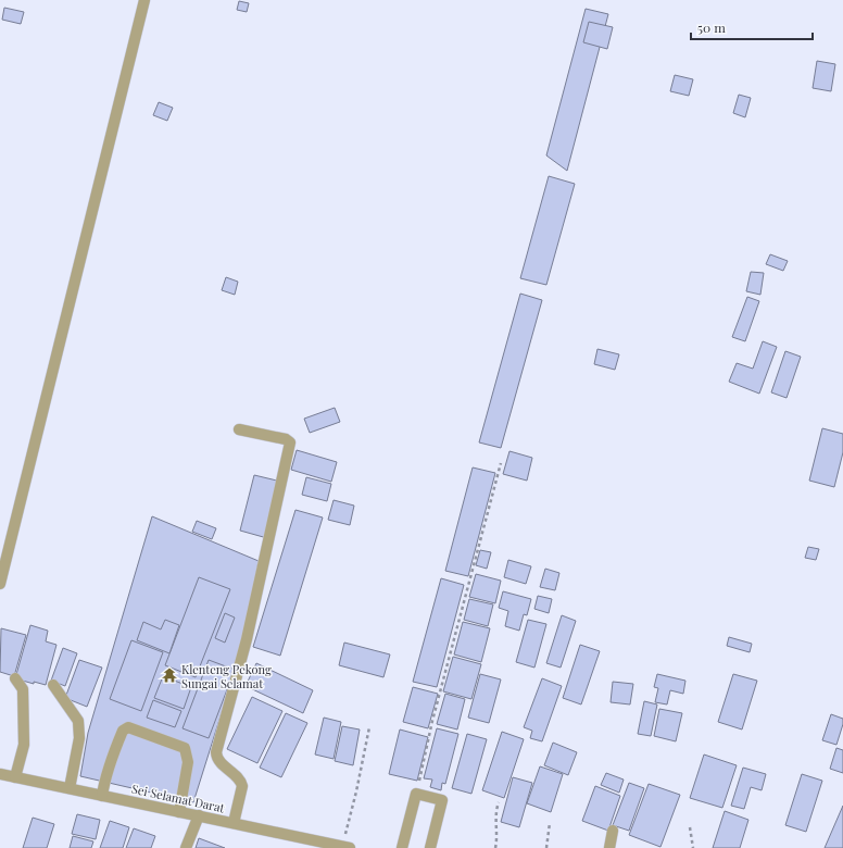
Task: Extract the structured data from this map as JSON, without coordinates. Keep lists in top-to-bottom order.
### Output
{
  "streets": {
    "street": ["Sei Selamat Darat"]
  },
  "places": {
    "temple": ["Klenteng Pekong Sungai Selamat"]
  },
  "scale_bar": "50 m"
}
